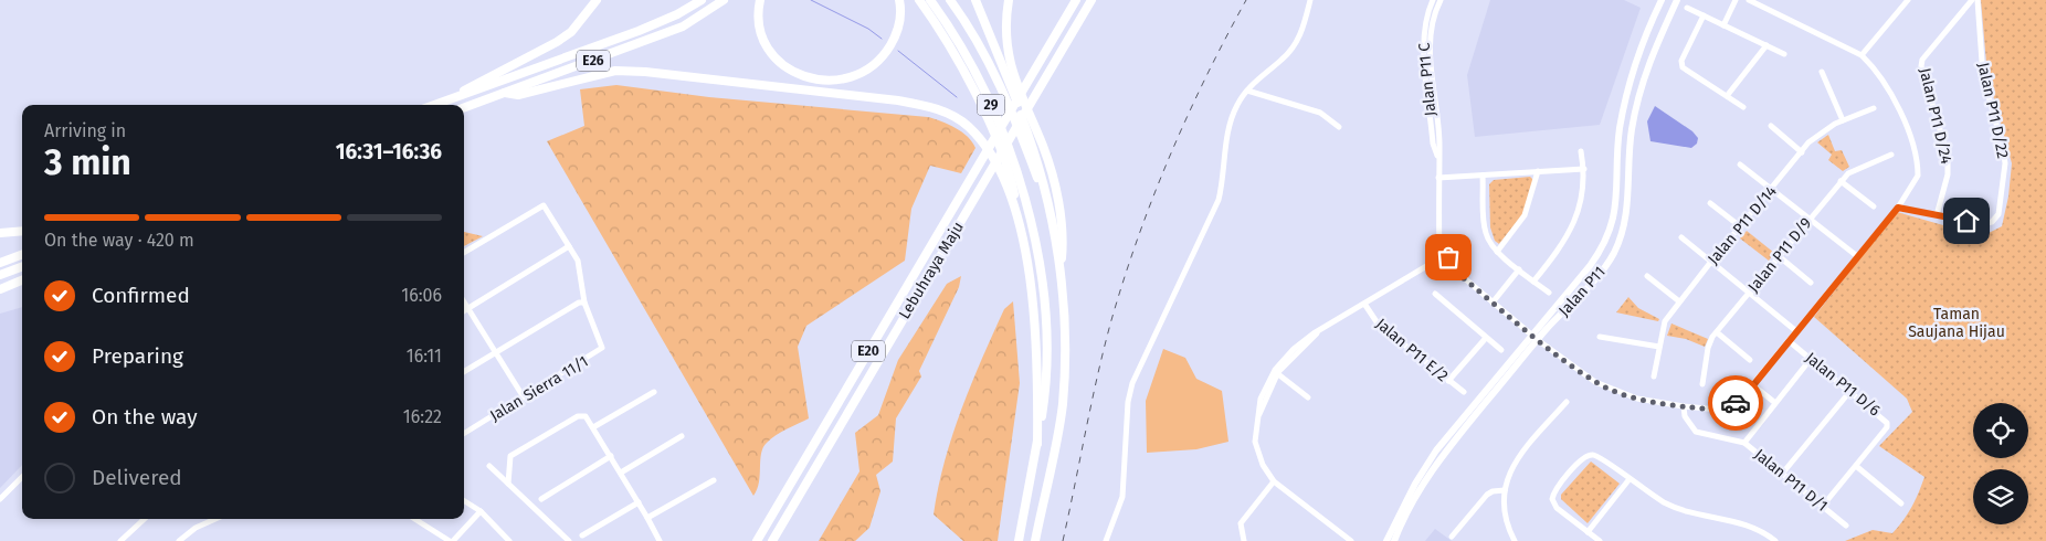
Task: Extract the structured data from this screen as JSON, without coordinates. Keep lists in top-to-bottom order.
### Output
{
  "streets": {
    "highway": [
      "E26",
      "29",
      "Lebuhraya Maju",
      "E20"
    ],
    "main road": ["Jalan P11"],
    "street": [
      "Jalan P11 C",
      "Jalan P11 D/22",
      "Jalan P11 D/24",
      "Jalan P11 D/14",
      "Jalan P11 D/9",
      "Jalan P11 E/2",
      "Jalan P11 D/6",
      "Jalan Sierra 11/1",
      "Jalan P11 D/1"
    ]
  },
  "crossings": [
    ["Jalan P11 D/22", "Jalan P11 D/24"]
  ],
  "parks": ["Taman Saujana Hijau"],
  "page": {
    "heading": ["3 min", "Arriving in", "16:31–16:36"],
    "bar": "On the way · 420 m",
    "list": [
      ["Confirmed", "16:06"],
      ["Preparing", "16:11"],
      ["On the way", "16:22"],
      "Delivered"
    ]
  }
}
